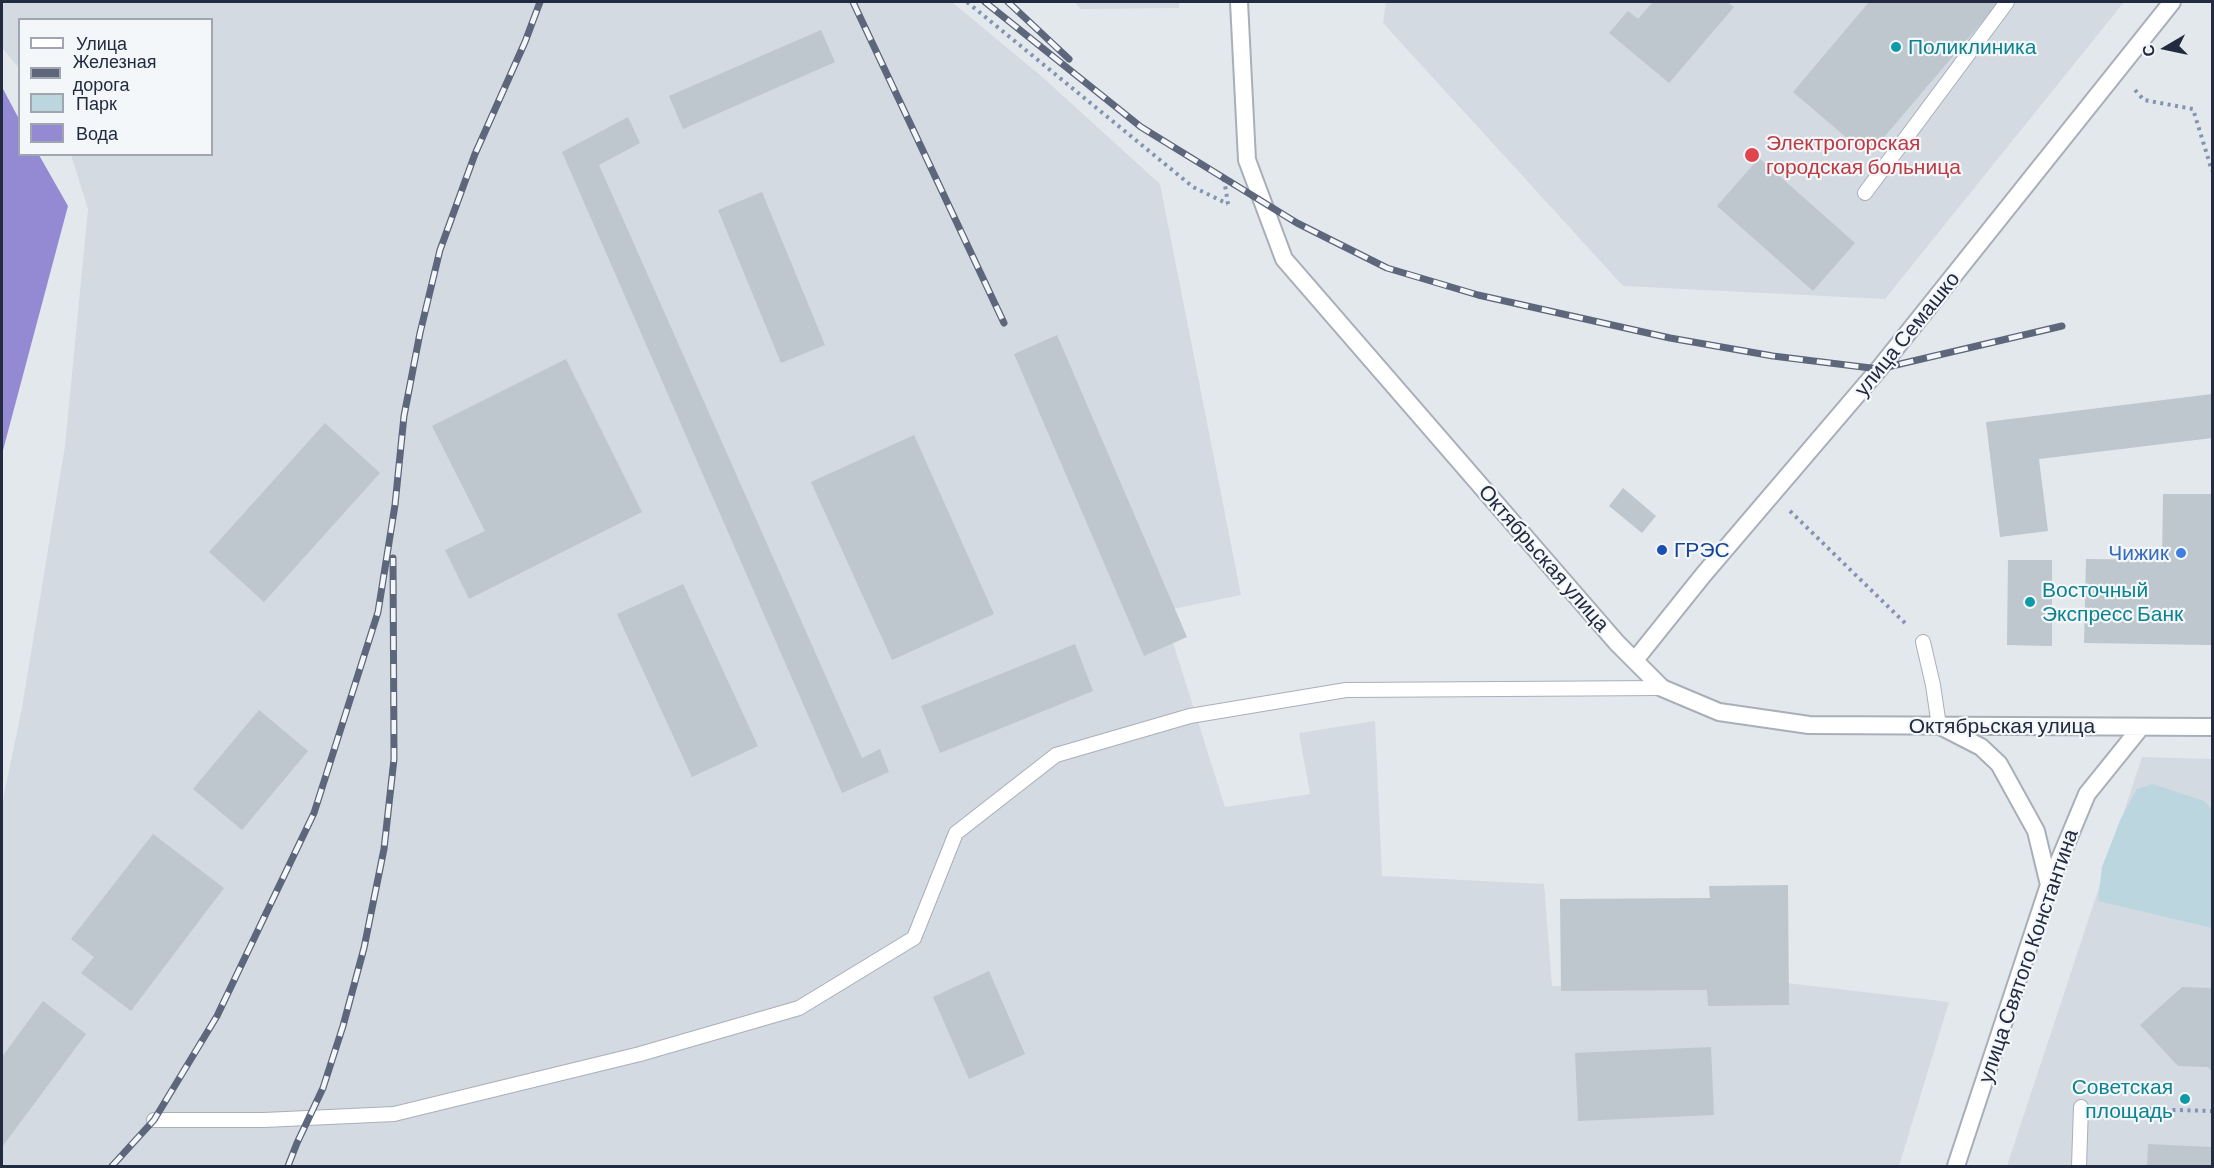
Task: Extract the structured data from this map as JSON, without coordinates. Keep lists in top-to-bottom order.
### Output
{
  "streets": {
    "street": ["улица Семашко", "Октябрьская улица", "улица Святого Константина"]
  },
  "crossings": [
    ["улица Семашко", "Октябрьская улица"],
    ["Октябрьская улица", "улица Святого Константина"]
  ],
  "places": [
    "Поликлиника",
    "Электрогорская городская больница",
    "ГРЭС",
    "Чижик",
    "Восточный Экспресс Банк",
    "Советская площадь"
  ],
  "legend": [
    "Улица",
    "Железная дорога",
    "Парк",
    "Вода"
  ],
  "north": "left"
}
